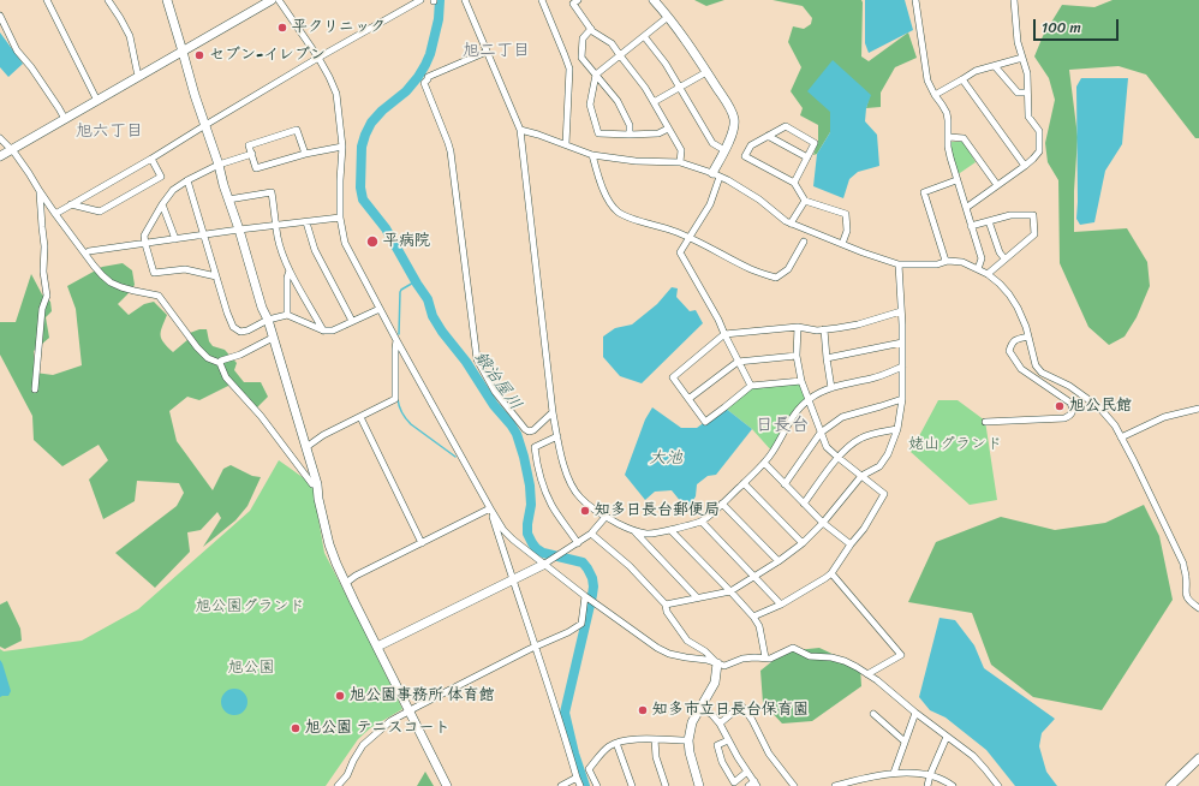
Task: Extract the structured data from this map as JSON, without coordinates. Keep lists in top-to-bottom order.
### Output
{
  "districts": ["旭二丁目", "旭六丁目", "日長台"],
  "water": ["鍛治屋川", "大池"],
  "parks": ["姥山グランド", "旭公園グランド", "旭公園"],
  "places": [
    "平クリニック",
    "セブン-イレブン",
    "平病院",
    "旭公民館",
    "知多日長台郵便局",
    "旭公園事務所 体育館",
    "知多市立日長台保育園",
    "旭公園 テニスコート"
  ],
  "scale_bar": "100 m"
}
